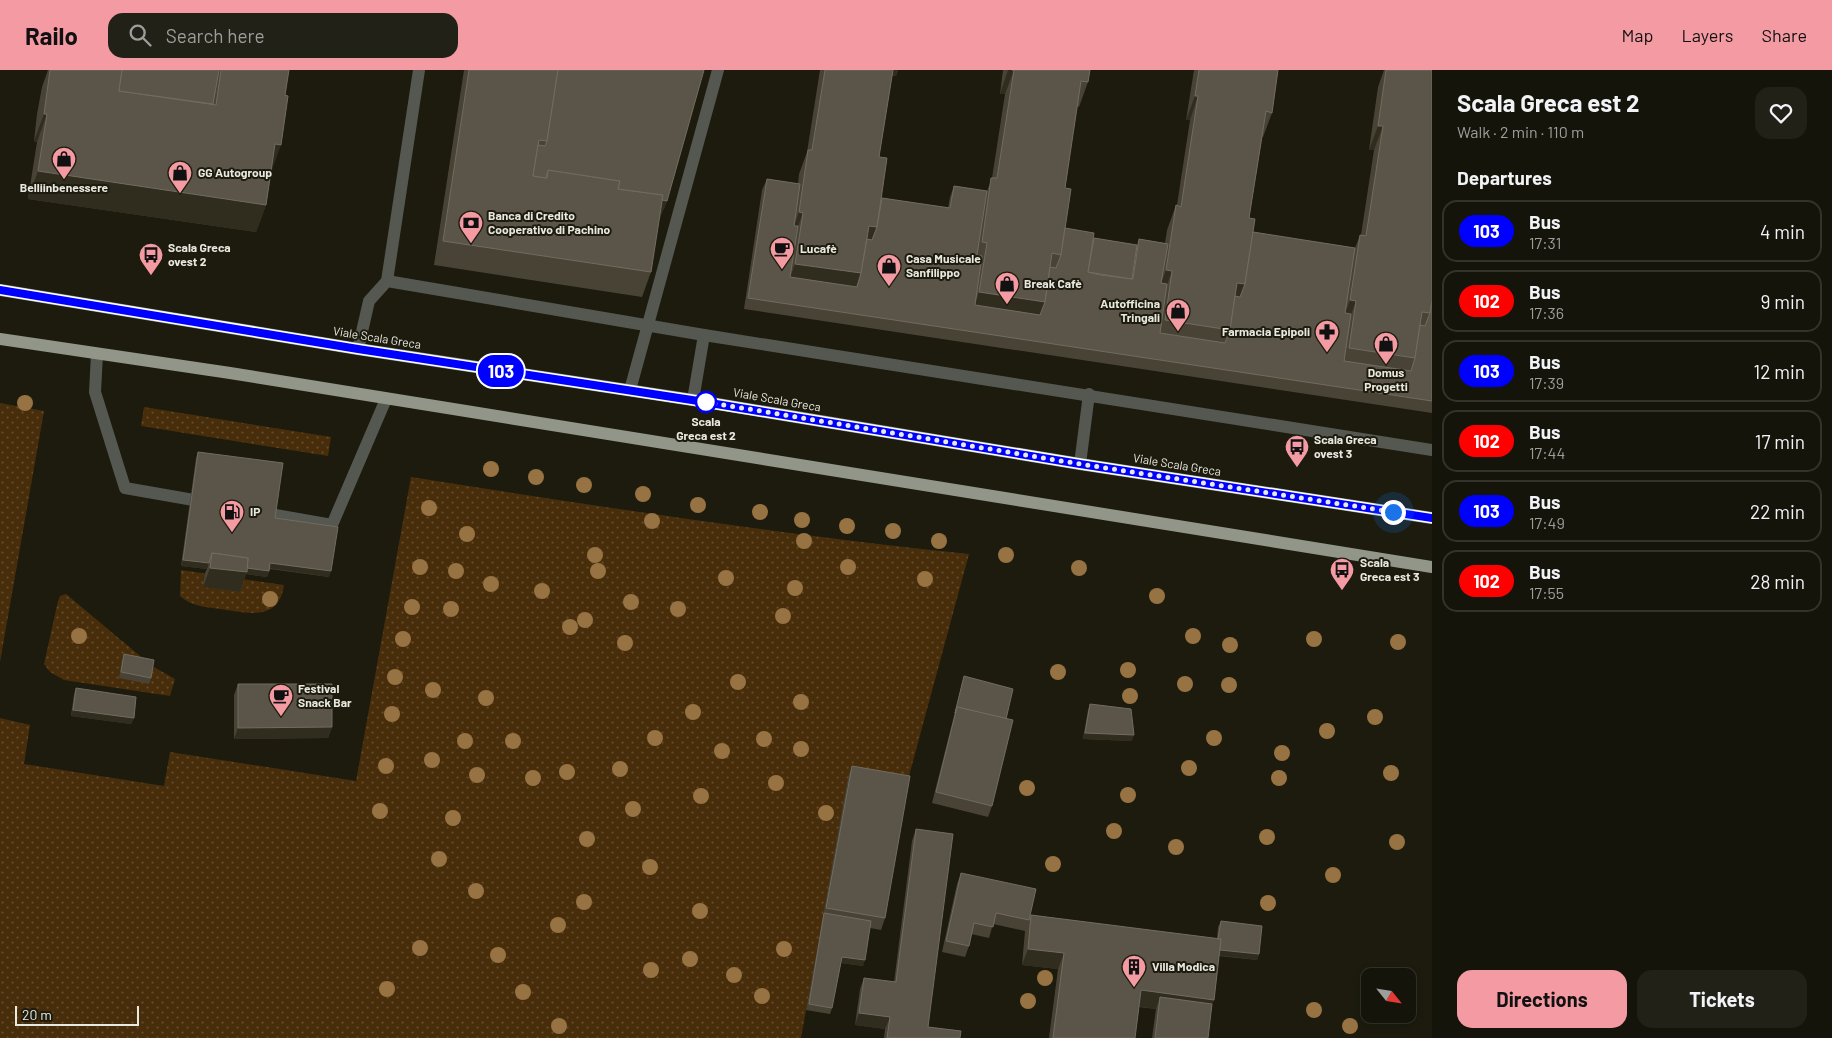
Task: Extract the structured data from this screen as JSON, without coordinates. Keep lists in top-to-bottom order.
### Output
{
  "streets": {
    "main road": ["Viale Scala Greca"]
  },
  "places": {
    "shop": [
      "Belliinbenessere",
      "GG Autogroup",
      "Casa Musicale Sanfilippo",
      "Break Cafè",
      "Autofficina Tringali",
      "Domus Progetti"
    ],
    "bank": ["Banca di Credito Cooperativo di Pachino"],
    "cafe": ["Lucafè", "Festival Snack Bar"],
    "bus stop": ["Scala Greca ovest 2", "Scala Greca ovest 3", "Scala Greca est 3"],
    "pharmacy": ["Farmacia Epipoli"],
    "other": ["Scala Greca est 2"],
    "fuel station": ["IP"],
    "building": ["Villa Modica"]
  },
  "lines": ["bus line 103"],
  "scale_bar": "20 m",
  "north": "bottom right",
  "page": {
    "header": "Railo",
    "search": "Search here",
    "nav": ["Map", "Layers", "Share"],
    "on_map": "103",
    "heading": [
      ["Scala Greca est 2", "Walk · 2 min · 110 m"],
      "Departures"
    ],
    "list": [
      {
        "mark": "103",
        "name": "Bus",
        "note": "17:31",
        "value": "4 min"
      },
      {
        "mark": "102",
        "name": "Bus",
        "note": "17:36",
        "value": "9 min"
      },
      {
        "mark": "103",
        "name": "Bus",
        "note": "17:39",
        "value": "12 min"
      },
      {
        "mark": "102",
        "name": "Bus",
        "note": "17:44",
        "value": "17 min"
      },
      {
        "mark": "103",
        "name": "Bus",
        "note": "17:49",
        "value": "22 min"
      },
      {
        "mark": "102",
        "name": "Bus",
        "note": "17:55",
        "value": "28 min"
      }
    ],
    "buttons": ["Directions", "Tickets"],
    "scale": "20 m"
  }
}
